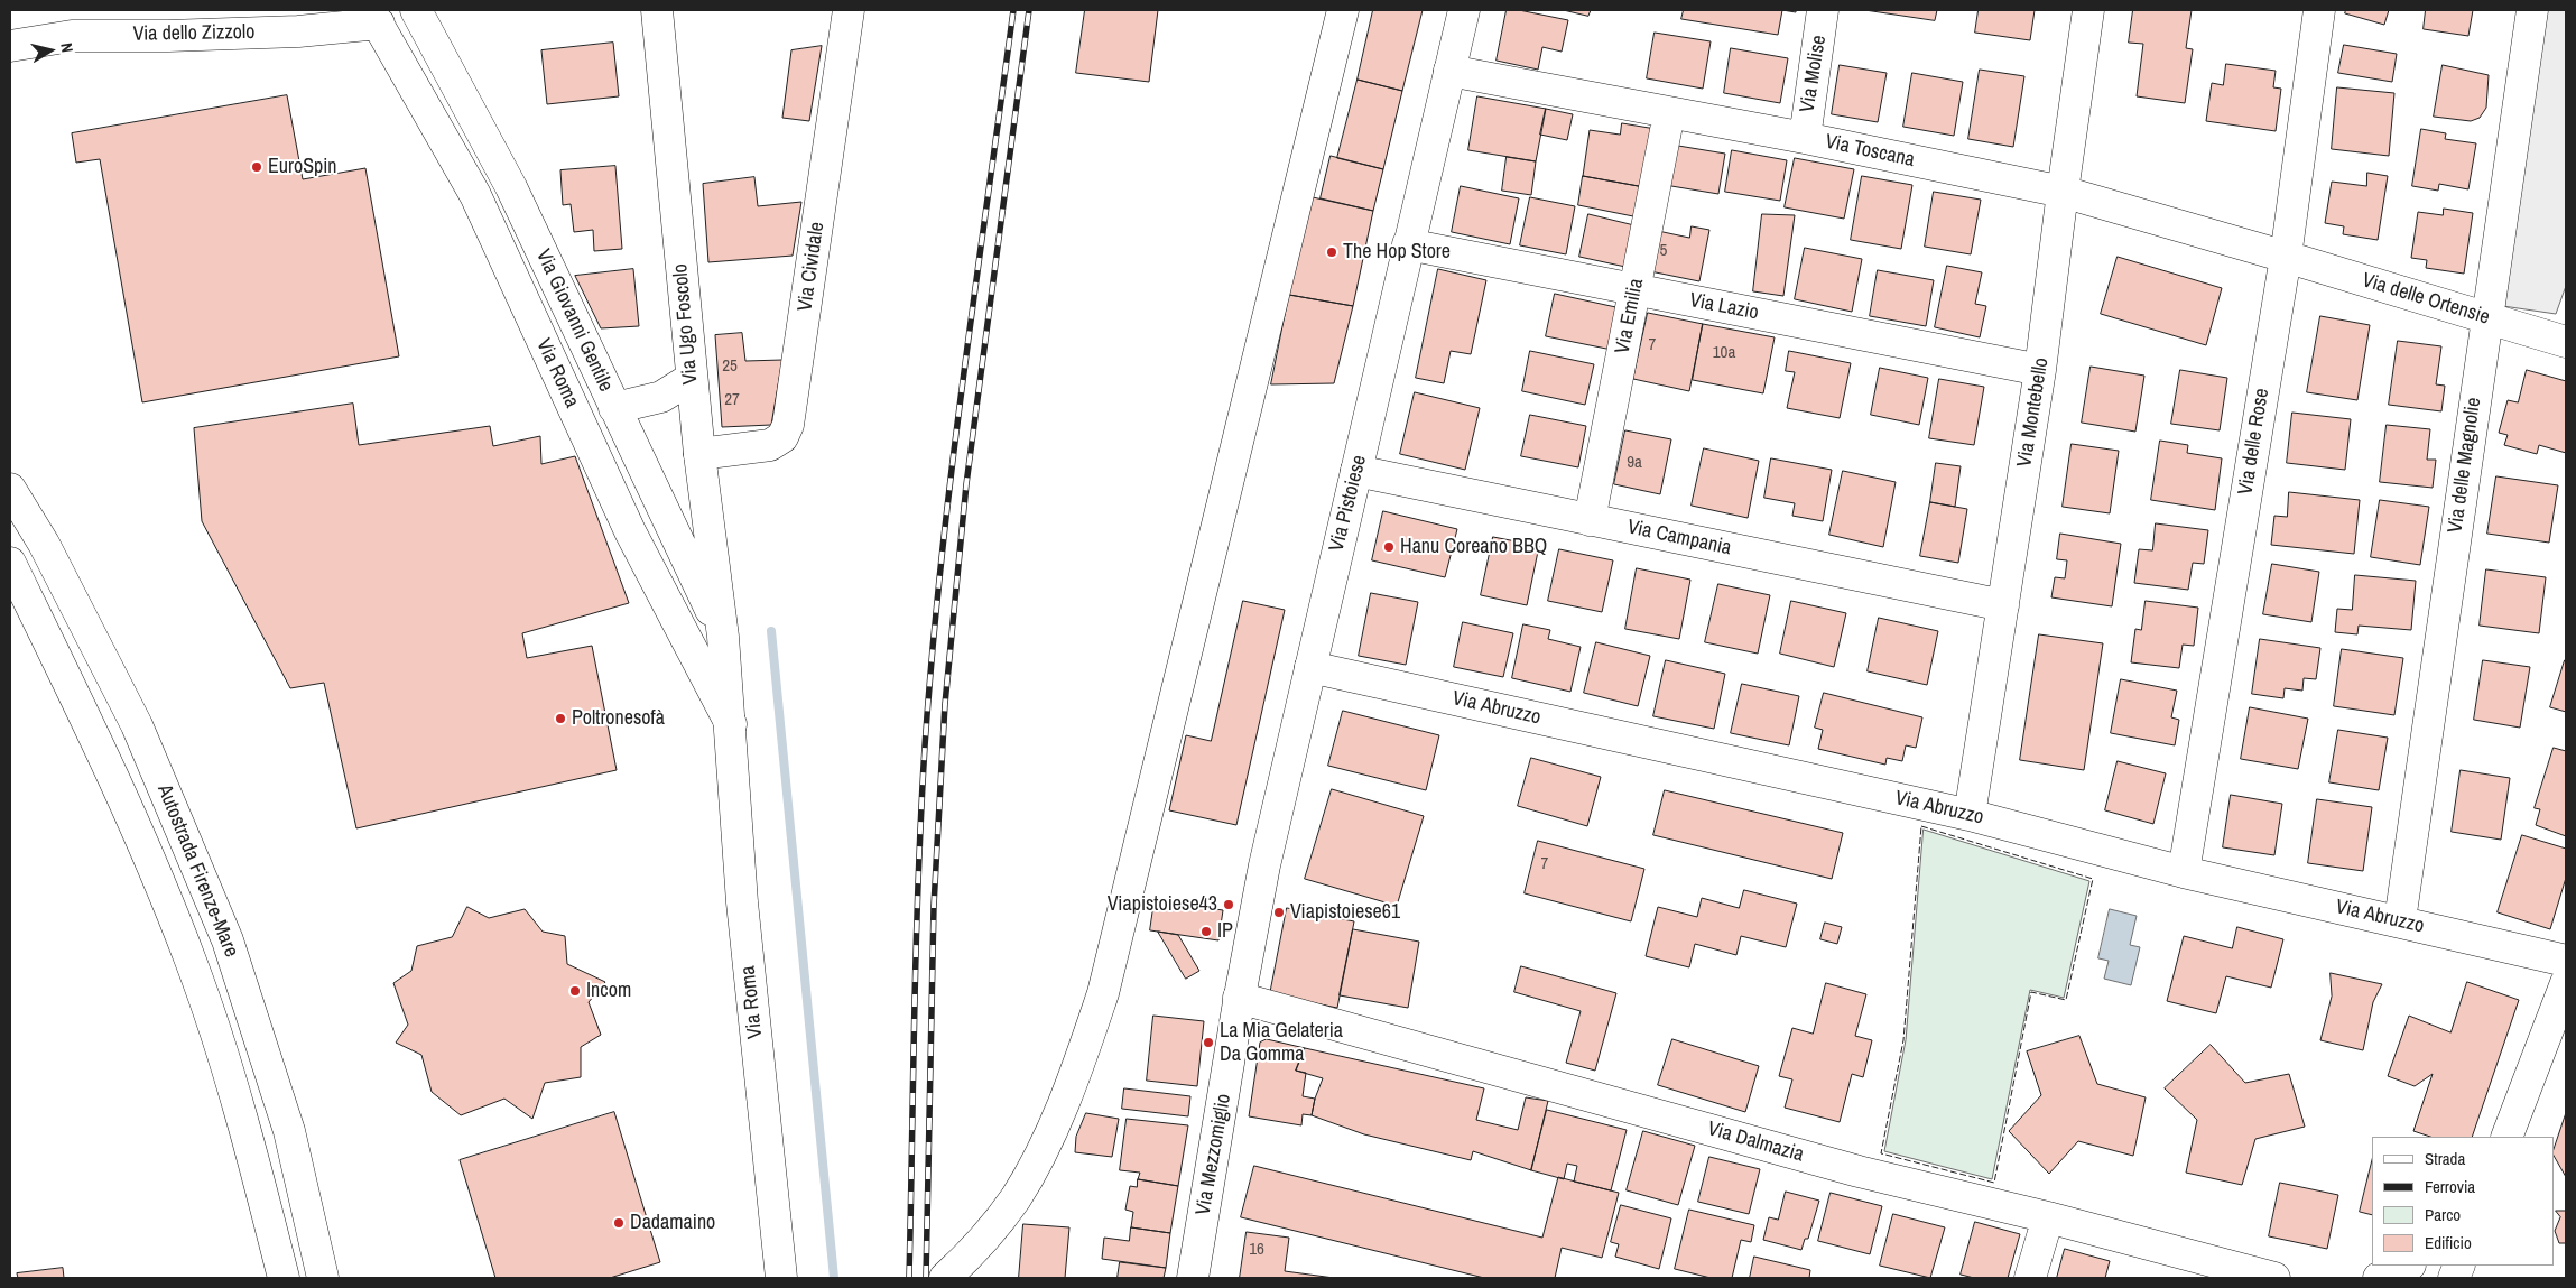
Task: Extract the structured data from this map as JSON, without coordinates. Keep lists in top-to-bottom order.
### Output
{
  "streets": {
    "main road": [
      "Via dello Zizzolo",
      "Via Molise",
      "Via Toscana",
      "Via Cividale",
      "Via delle Ortensie",
      "Via Lazio",
      "Via Emilia",
      "Via Giovanni Gentile",
      "Via Ugo Foscolo",
      "Via Roma",
      "Via Montebello",
      "Via delle Rose",
      "Via delle Magnolie",
      "Via Pistoiese",
      "Via Campania",
      "Via Abruzzo",
      "Autostrada Firenze-Mare",
      "Via Dalmazia",
      "Via Mezzomiglio"
    ]
  },
  "crossings": [
    ["Via dello Zizzolo", "Via Roma"],
    ["Via Molise", "Via Toscana"],
    ["Via Toscana", "Via delle Ortensie"],
    ["Via Toscana", "Via Emilia"],
    ["Via Toscana", "Via Montebello"],
    ["Via Toscana", "Via delle Rose"],
    ["Via Toscana", "Via Pistoiese"],
    ["Via Cividale", "Via Ugo Foscolo"],
    ["Via delle Ortensie", "Via delle Rose"],
    ["Via delle Ortensie", "Via delle Magnolie"],
    ["Via Lazio", "Via Emilia"],
    ["Via Lazio", "Via Montebello"],
    ["Via Lazio", "Via Pistoiese"],
    ["Via Emilia", "Via Campania"],
    ["Via Giovanni Gentile", "Via Ugo Foscolo"],
    ["Via Giovanni Gentile", "Via Roma"],
    ["Via Ugo Foscolo", "Via Roma"],
    ["Via Montebello", "Via Campania"],
    ["Via Montebello", "Via Abruzzo"],
    ["Via delle Rose", "Via Abruzzo"],
    ["Via delle Magnolie", "Via Abruzzo"],
    ["Via Pistoiese", "Via Campania"],
    ["Via Pistoiese", "Via Abruzzo"],
    ["Via Pistoiese", "Via Dalmazia"],
    ["Via Pistoiese", "Via Mezzomiglio"],
    ["Via Dalmazia", "Via Mezzomiglio"]
  ],
  "places": [
    "EuroSpin",
    "The Hop Store",
    "Hanu Coreano BBQ",
    "Poltronesofà",
    "Viapistoiese43",
    "Viapistoiese61",
    "IP",
    "Incom",
    "La Mia Gelateria Da Gomma",
    "Dadamaino"
  ],
  "house_numbers": [
    "5",
    "7",
    "10a",
    "25",
    "27",
    "9a",
    "7",
    "16"
  ],
  "legend": [
    "Strada",
    "Ferrovia",
    "Parco",
    "Edificio"
  ],
  "north": "right"
}
